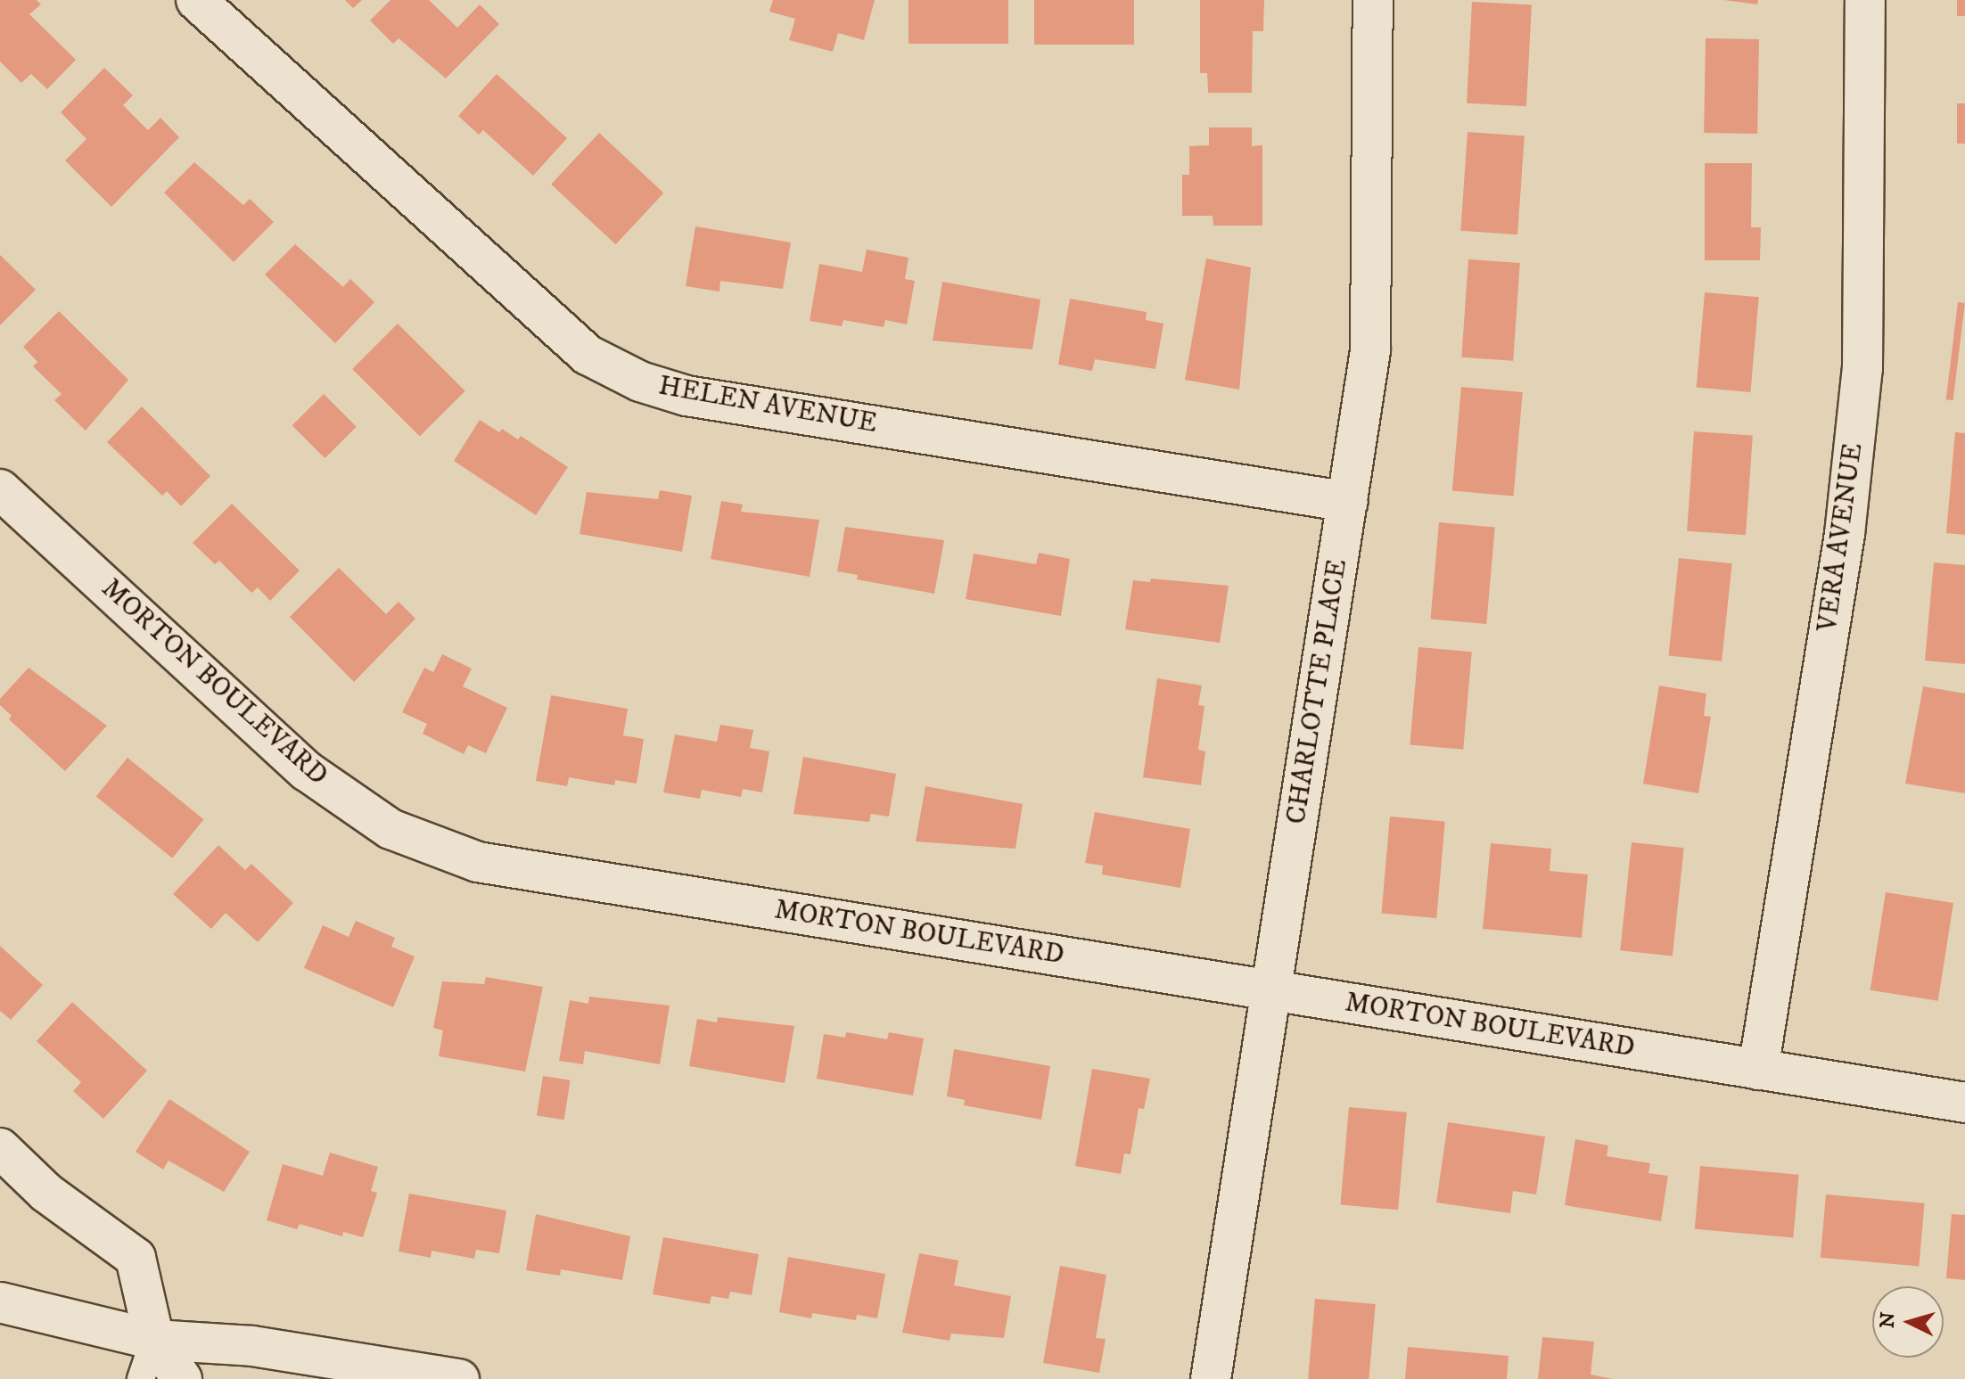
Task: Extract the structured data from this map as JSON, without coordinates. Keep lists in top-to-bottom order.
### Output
{
  "streets": {
    "street": [
      "HELEN AVENUE",
      "VERA AVENUE",
      "MORTON BOULEVARD",
      "CHARLOTTE PLACE"
    ]
  },
  "crossings": [
    ["HELEN AVENUE", "CHARLOTTE PLACE"],
    ["VERA AVENUE", "MORTON BOULEVARD"],
    ["MORTON BOULEVARD", "CHARLOTTE PLACE"]
  ],
  "north": "left"
}
